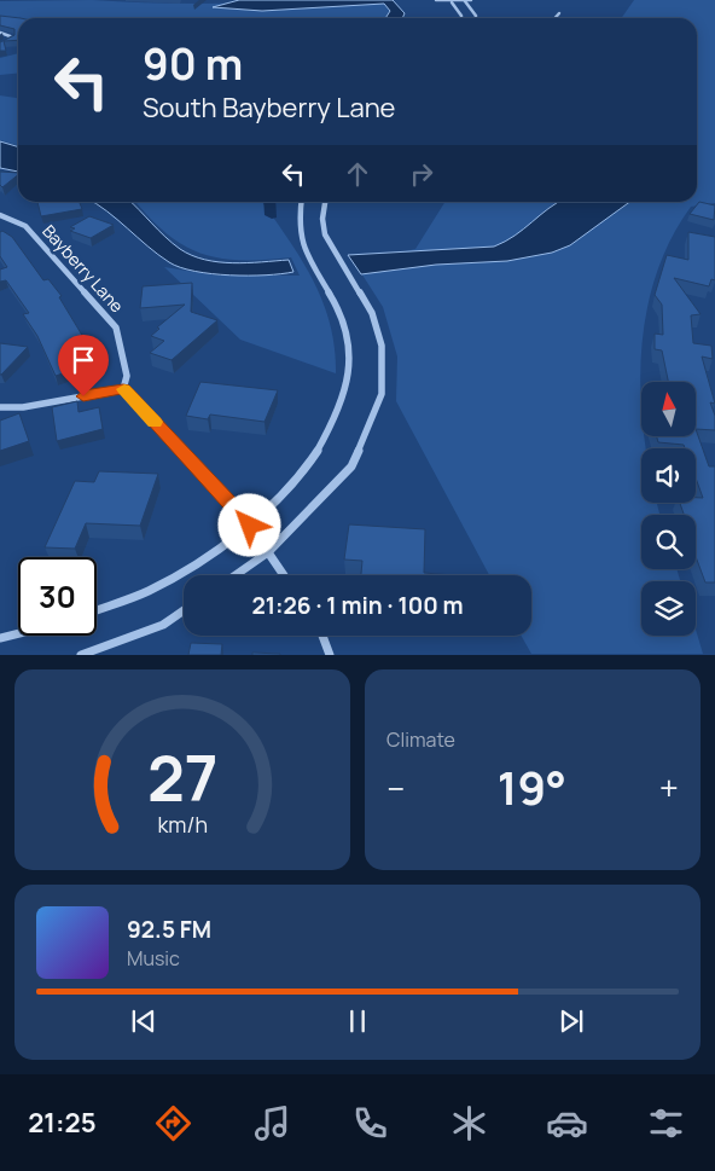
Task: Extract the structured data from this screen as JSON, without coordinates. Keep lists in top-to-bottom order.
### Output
{
  "streets": {
    "street": ["Bayberry Lane"]
  },
  "north": "top",
  "page": {
    "turn": ["90 m", "South Bayberry Lane"],
    "limit": "30",
    "trip": "21:26 · 1 min · 100 m",
    "tile": "Climate",
    "heat": ["−", "19°", "+"],
    "song": ["92.5 FM", "Music"],
    "tabs": "21:25",
    "gauge": ["27", "km/h"]
  }
}
